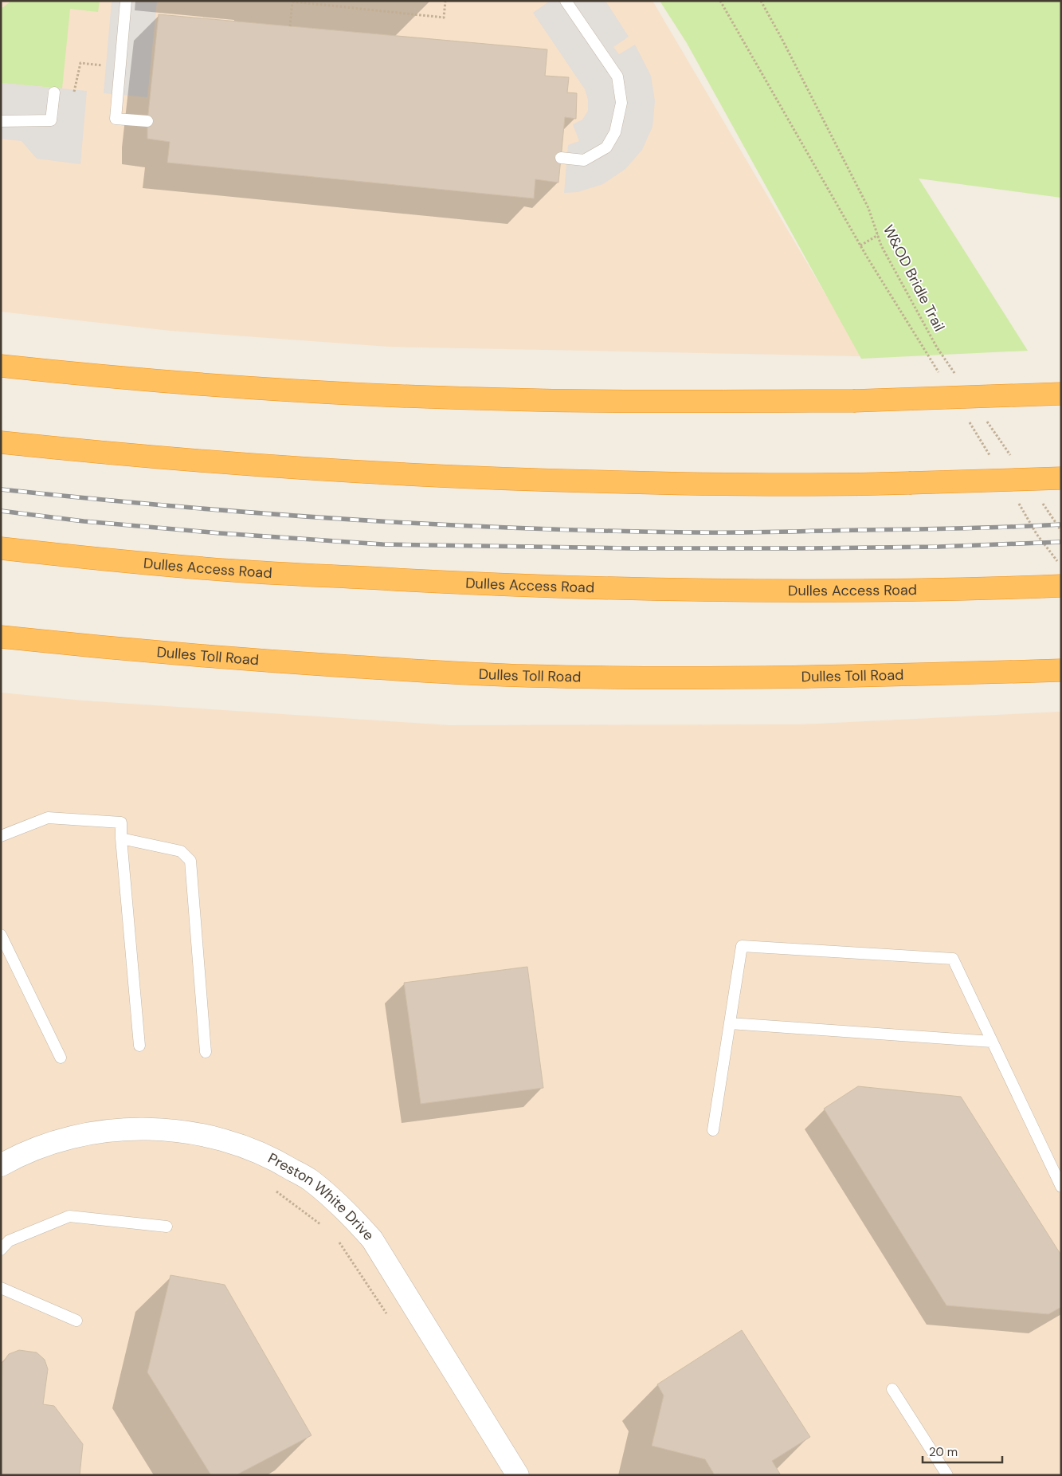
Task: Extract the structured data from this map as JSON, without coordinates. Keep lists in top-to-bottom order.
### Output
{
  "streets": {
    "highway": ["Dulles Access Road", "Dulles Toll Road"],
    "street": ["Preston White Drive"],
    "path": ["W&OD Bridle Trail"]
  },
  "scale_bar": "20 m"
}
